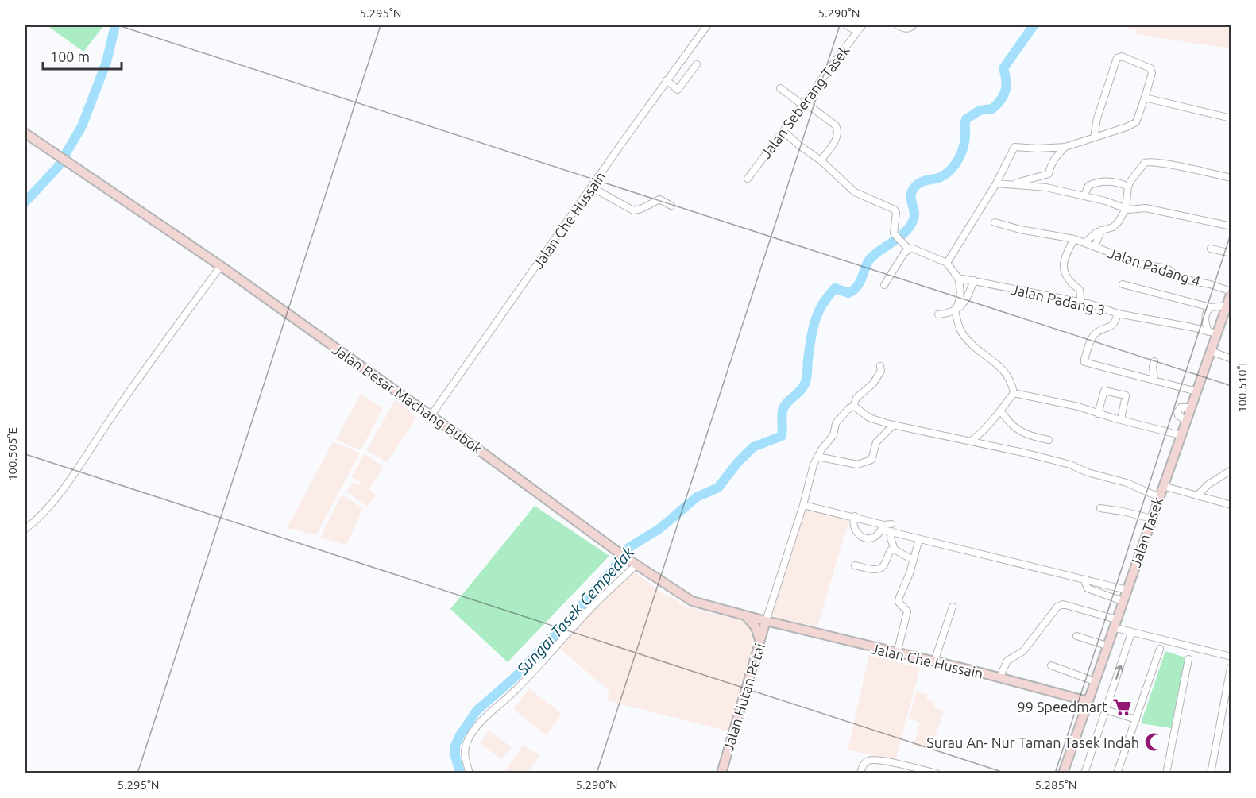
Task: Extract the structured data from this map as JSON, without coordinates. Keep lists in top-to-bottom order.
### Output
{
  "streets": {
    "main road": [
      "Jalan Che Hussain",
      "Jalan Besar Machang Bubok",
      "Jalan Tasek",
      "Jalan Hutan Petai"
    ],
    "street": ["Jalan Seberang Tasek", "Jalan Padang 4", "Jalan Padang 3"]
  },
  "crossings": [
    ["Jalan Che Hussain", "Jalan Besar Machang Bubok"],
    ["Jalan Che Hussain", "Jalan Tasek"],
    ["Jalan Che Hussain", "Jalan Hutan Petai"],
    ["Jalan Padang 4", "Jalan Tasek"],
    ["Jalan Padang 3", "Jalan Tasek"],
    ["Jalan Besar Machang Bubok", "Jalan Hutan Petai"]
  ],
  "water": ["Sungai Tasek Cempedak"],
  "places": {
    "supermarket": ["99 Speedmart"],
    "mosque": ["Surau An- Nur Taman Tasek Indah"]
  },
  "scale_bar": "100 m",
  "coordinates": [
    "5.295°N",
    "5.290°N",
    "100.510°E",
    "100.505°E",
    "5.285°N"
  ]
}
